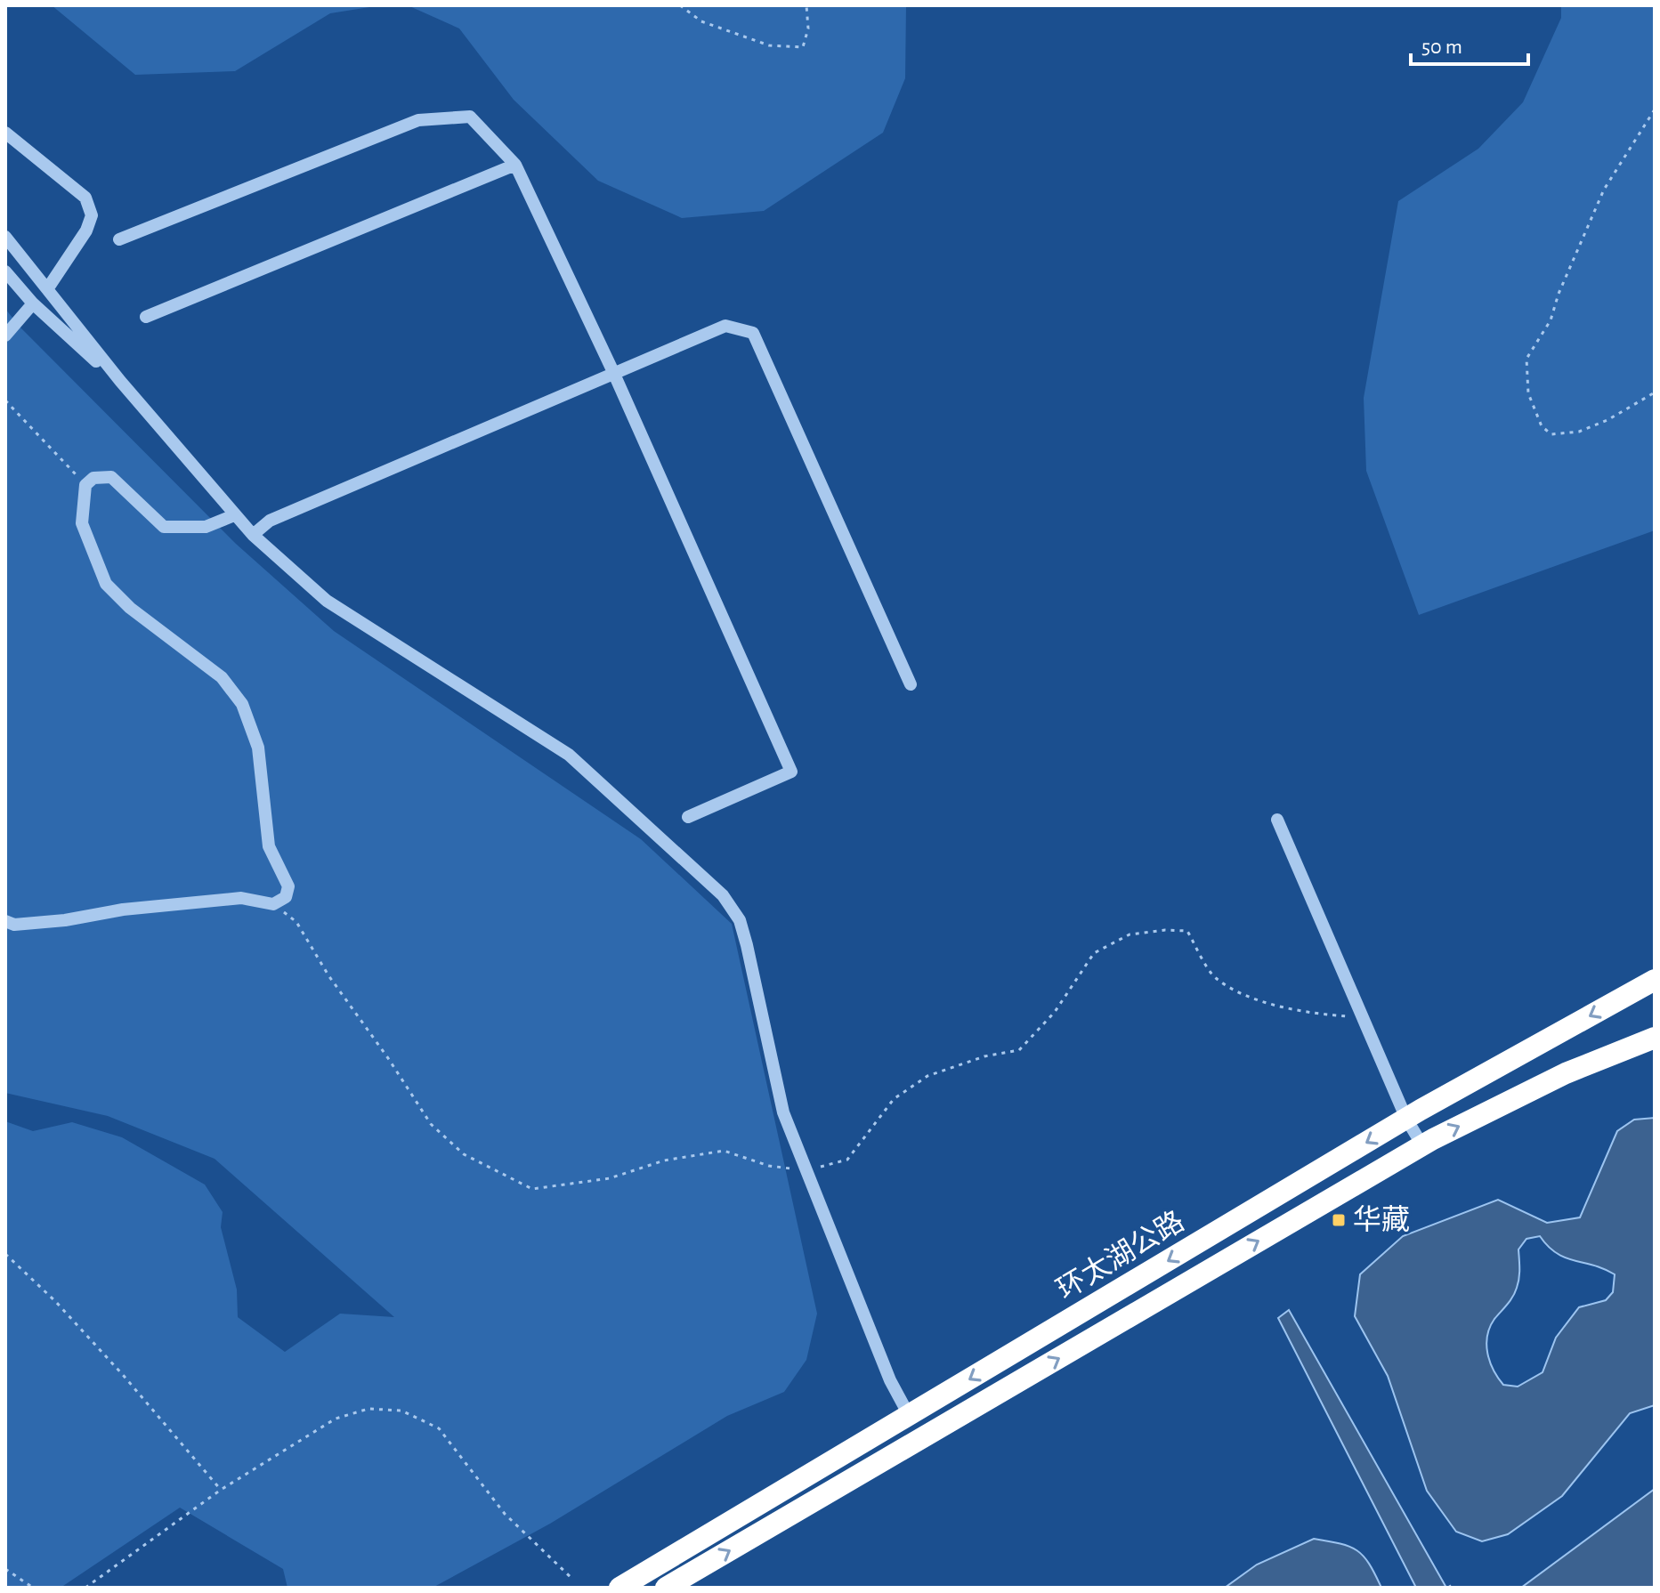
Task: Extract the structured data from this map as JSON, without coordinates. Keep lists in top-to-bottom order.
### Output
{
  "streets": {
    "highway": ["环太湖公路"]
  },
  "places": {
    "transit": ["华藏"]
  },
  "scale_bar": "50 m"
}
